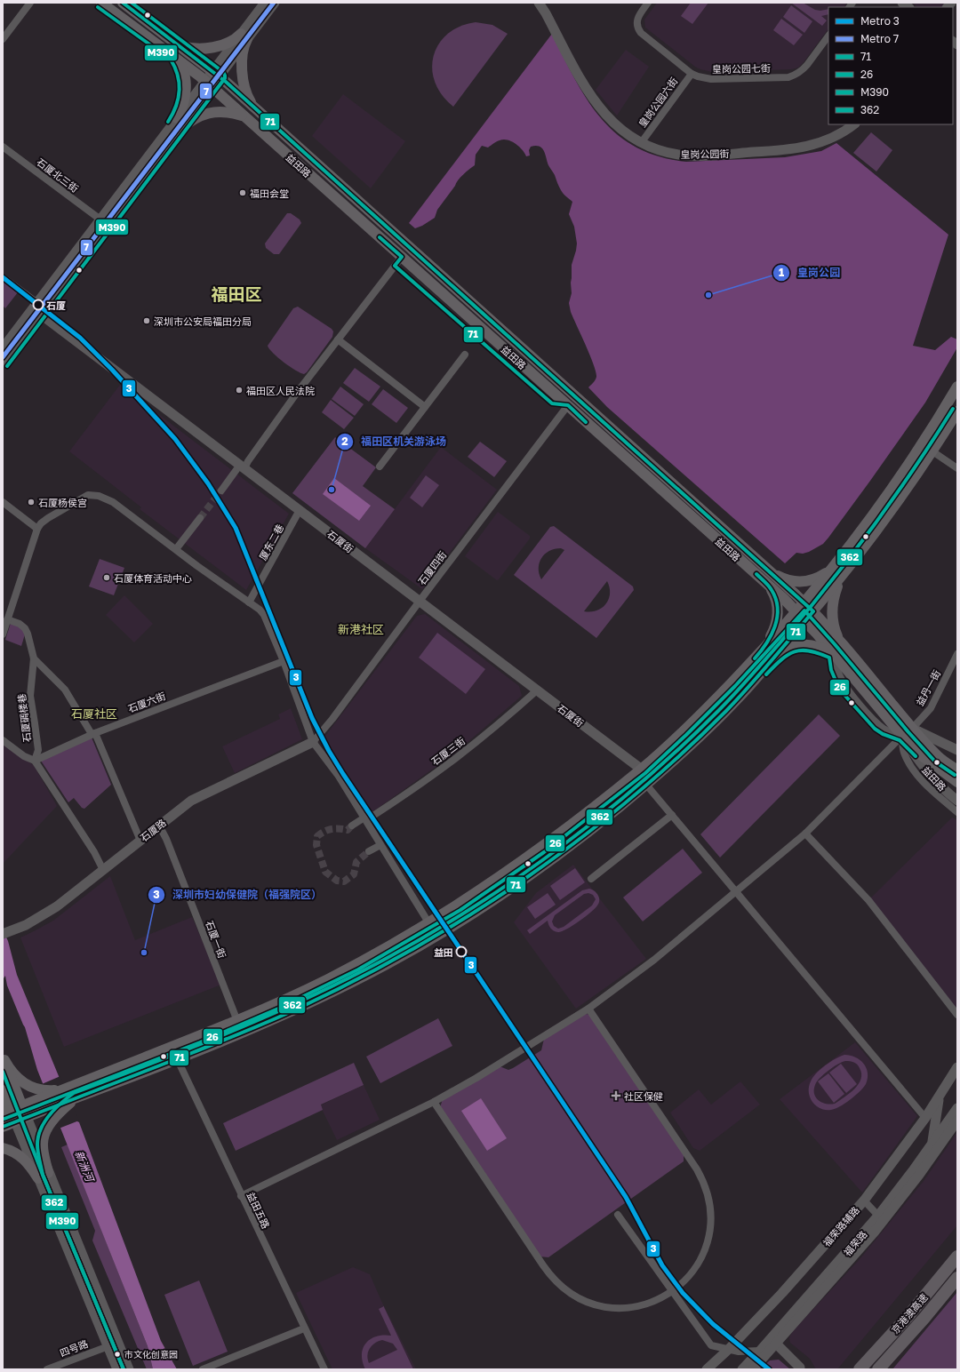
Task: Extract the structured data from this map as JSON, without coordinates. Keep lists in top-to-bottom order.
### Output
{
  "streets": {
    "highway": ["京港澳高速"],
    "main road": [
      "皇岗公园街",
      "益田路",
      "石厦街",
      "石厦路",
      "福荣路辅路",
      "福荣路"
    ],
    "street": [
      "皇岗公园七街",
      "皇岗公园六街",
      "石厦北三街",
      "厦东二巷",
      "石厦四街",
      "益丹一街",
      "石厦六街",
      "石厦碉楼巷",
      "石厦三街",
      "石厦一街",
      "益田五路",
      "四号路"
    ]
  },
  "crossings": [
    ["皇岗公园七街", "皇岗公园六街"],
    ["皇岗公园六街", "皇岗公园街"],
    ["益田路", "石厦四街"],
    ["益田路", "益丹一街"],
    ["石厦街", "厦东二巷"],
    ["石厦街", "石厦四街"],
    ["石厦街", "石厦三街"],
    ["石厦四街", "石厦路"],
    ["石厦六街", "石厦碉楼巷"],
    ["石厦路", "石厦一街"]
  ],
  "districts": ["福田区", "新港社区", "石厦社区"],
  "water": ["新洲河"],
  "places": {
    "other": [
      "福田会堂",
      "皇岗公园",
      "石厦",
      "深圳市公安局福田分局",
      "福田区人民法院",
      "福田区机关游泳场",
      "石厦杨侯宫",
      "石厦体育活动中心",
      "益田",
      "深圳市妇幼保健院（福强院区）",
      "市文化创意园"
    ],
    "health": ["社区保健"]
  },
  "lines": [
    "metro line 7",
    "transit line 71",
    "transit line M390",
    "metro line 3",
    "transit line 362",
    "transit line 26"
  ],
  "legend": [
    "Metro 3",
    "Metro 7",
    "71",
    "26",
    "M390",
    "362"
  ]
}
